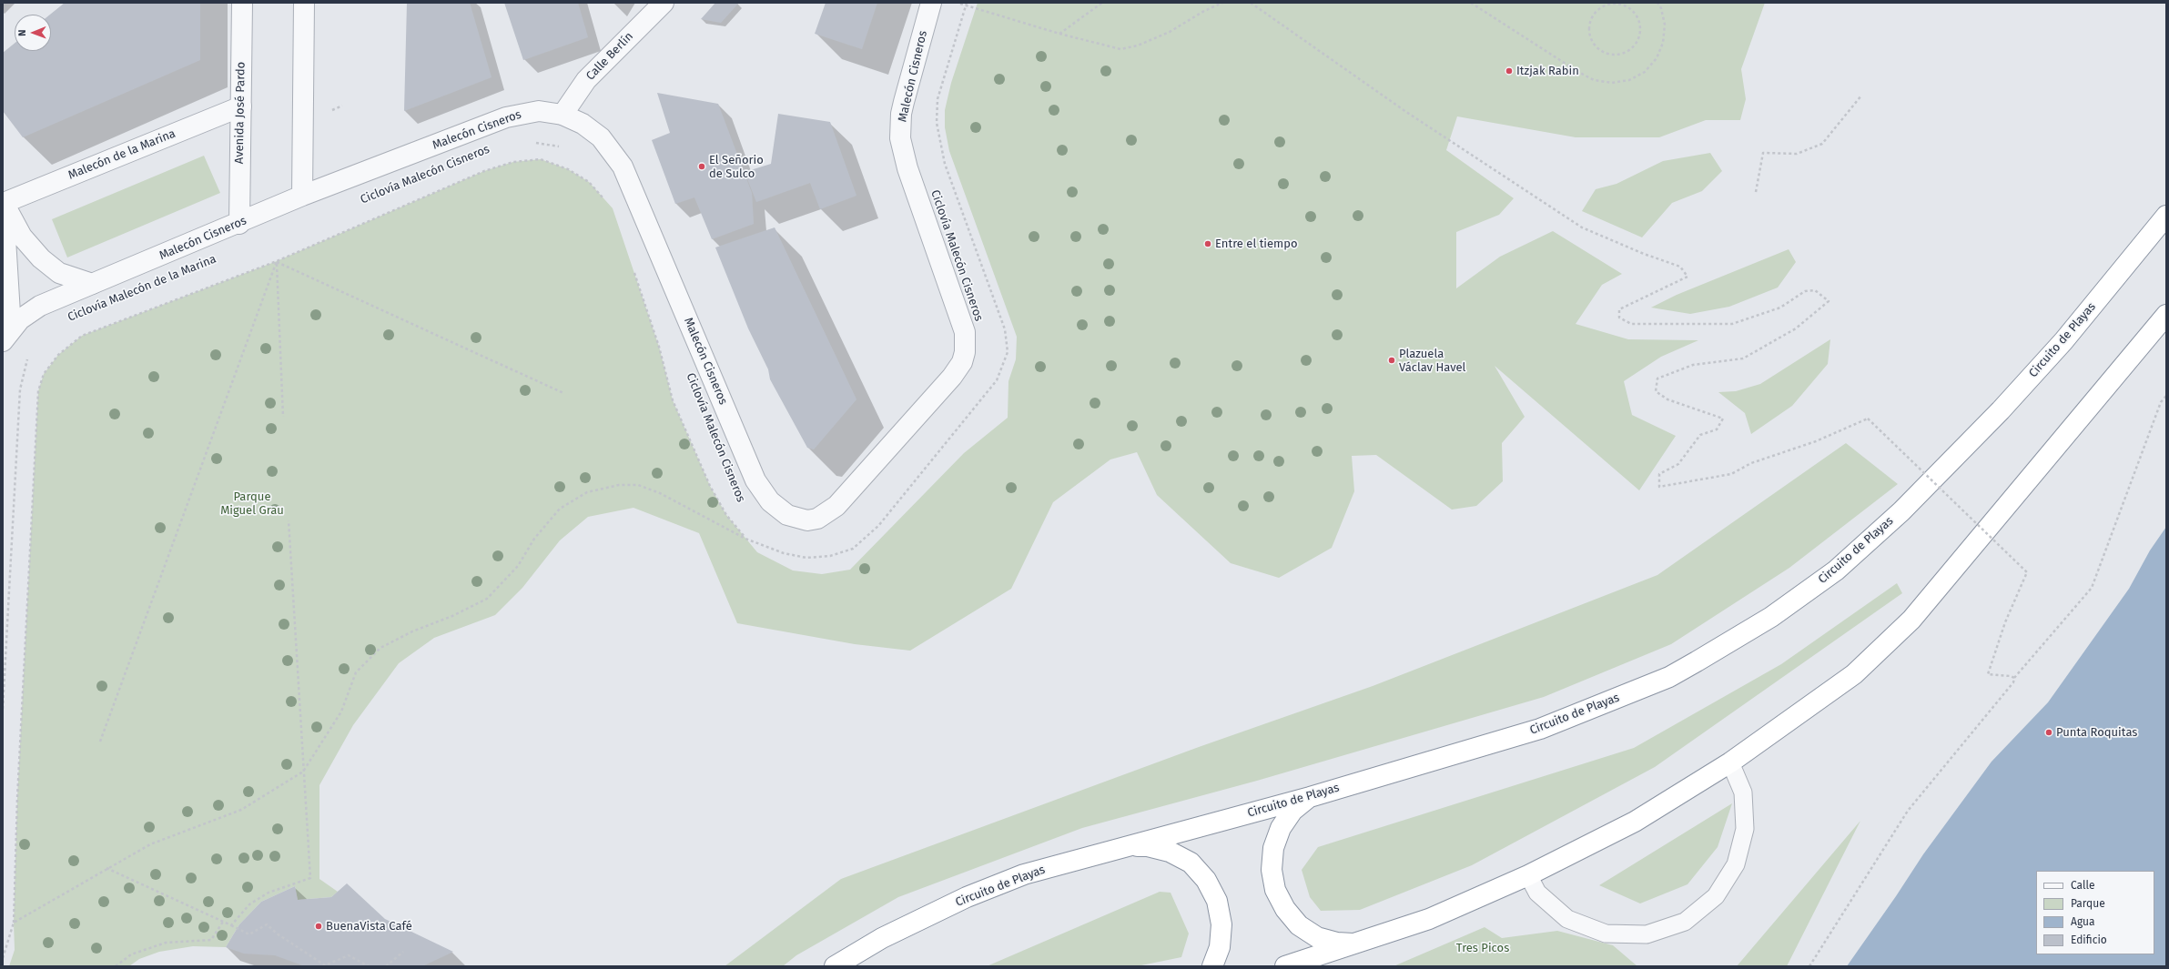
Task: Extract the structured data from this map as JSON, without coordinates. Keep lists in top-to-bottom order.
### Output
{
  "streets": {
    "highway": ["Circuito de Playas"],
    "street": [
      "Calle Berlín",
      "Malecón Cisneros",
      "Avenida José Pardo",
      "Malecón de la Marina"
    ]
  },
  "crossings": [
    ["Calle Berlín", "Malecón Cisneros"],
    ["Malecón Cisneros", "Avenida José Pardo"],
    ["Avenida José Pardo", "Malecón de la Marina"]
  ],
  "parks": ["Parque Miguel Grau", "Tres Picos"],
  "places": [
    "Itzjak Rabin",
    "El Señorio de Sulco",
    "Entre el tiempo",
    "Plazuela Václav Havel",
    "Punta Roquitas",
    "BuenaVista Café"
  ],
  "legend": [
    "Calle",
    "Parque",
    "Agua",
    "Edificio"
  ],
  "north": "left"
}
